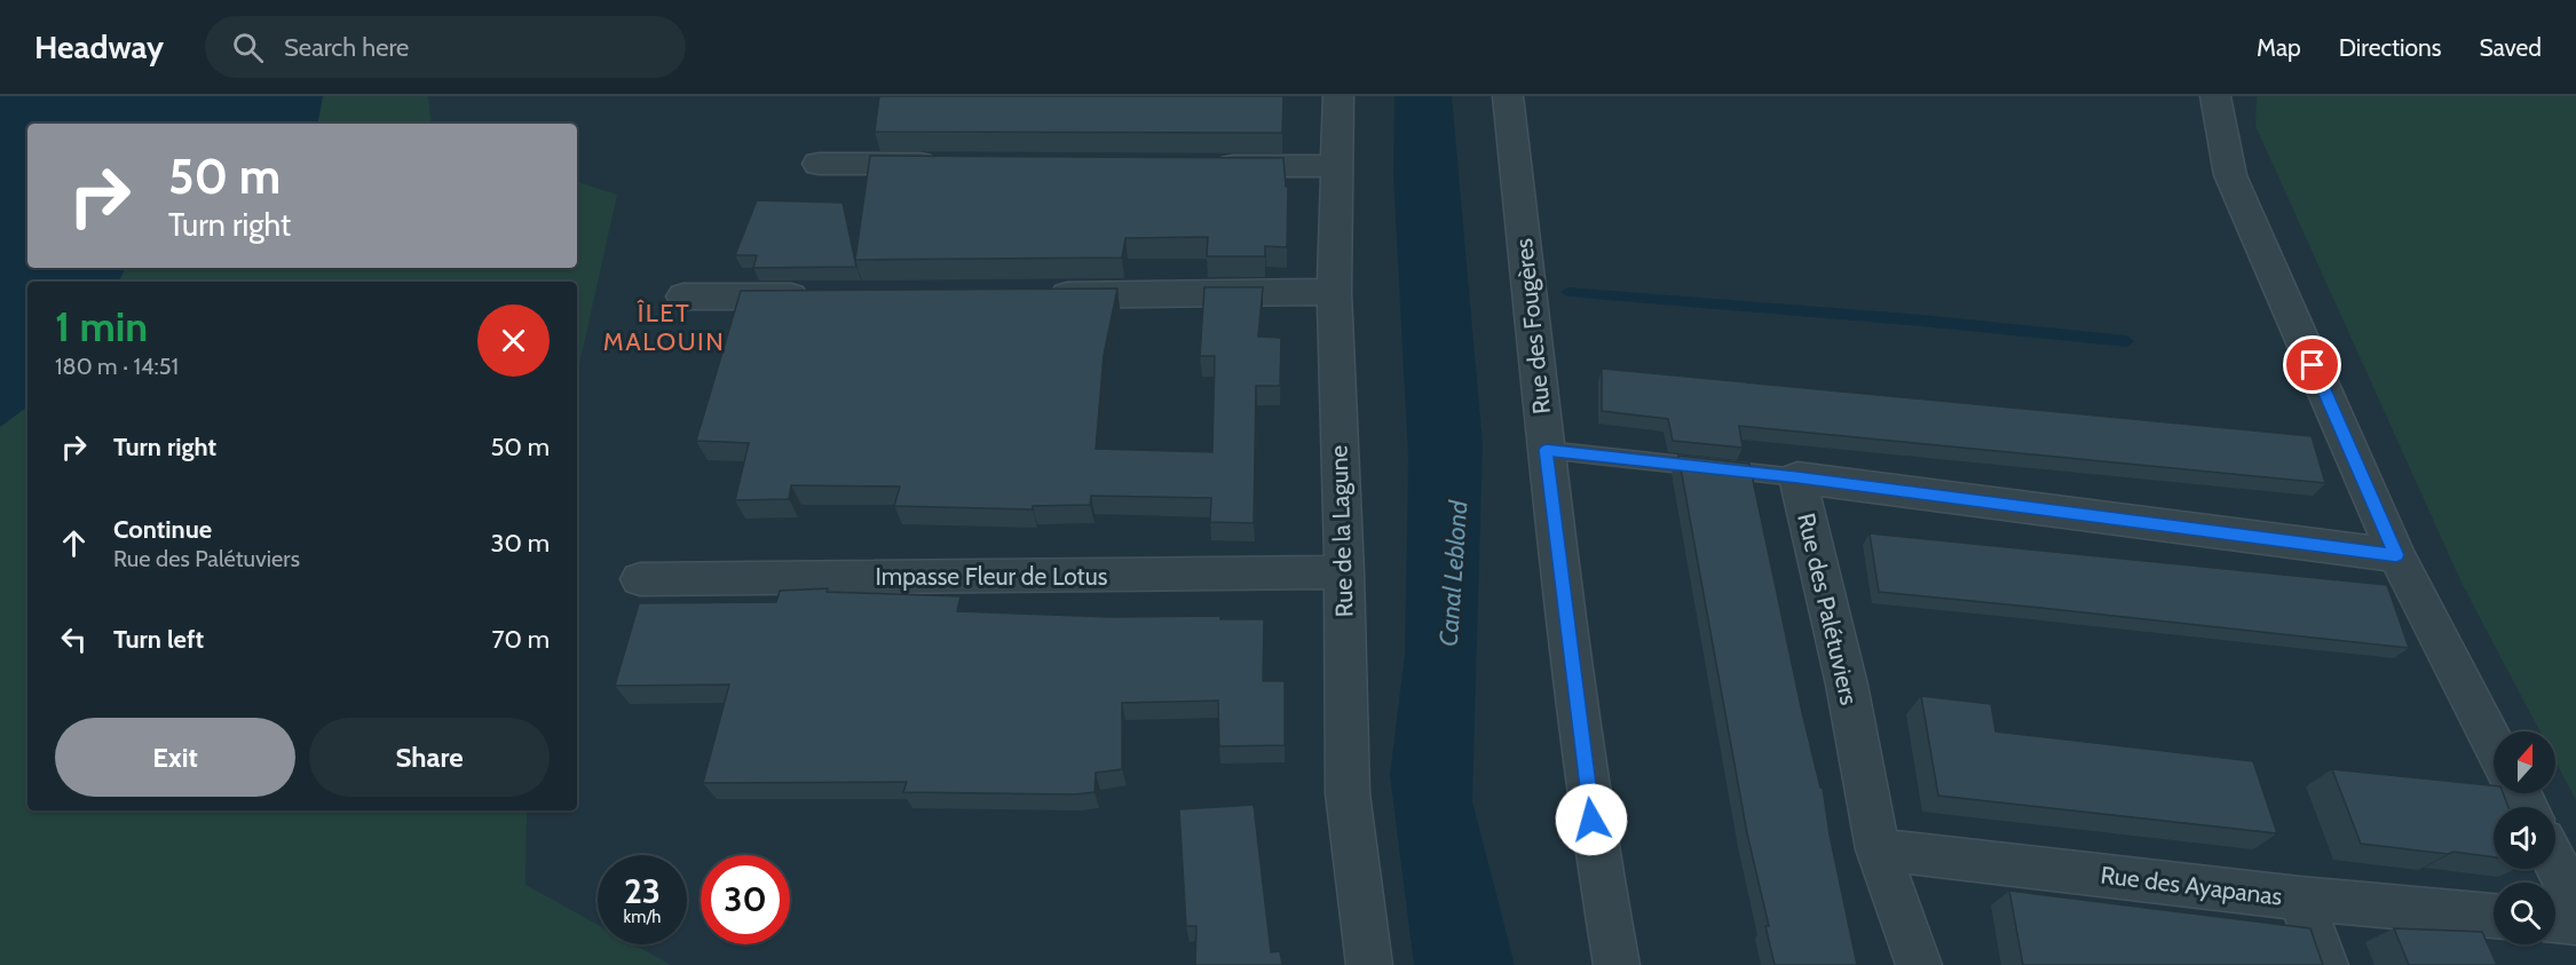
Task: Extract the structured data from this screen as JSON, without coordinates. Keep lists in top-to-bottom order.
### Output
{
  "streets": {
    "street": [
      "Rue des Fougères",
      "Rue de la Lagune",
      "Impasse Fleur de Lotus",
      "Rue des Palétuviers",
      "Rue des Ayapanas"
    ]
  },
  "crossings": [
    ["Rue de la Lagune", "Impasse Fleur de Lotus"],
    ["Rue des Palétuviers", "Rue des Ayapanas"]
  ],
  "districts": ["ÎLET MALOUIN"],
  "water": ["Canal Leblond"],
  "north": "top",
  "page": {
    "header": "Headway",
    "search": "Search here",
    "nav": ["Map", "Directions", "Saved"],
    "turn": ["50 m", "Turn right"],
    "heading": ["1 min", "180 m · 14:51"],
    "list": [
      {
        "name": "Turn right",
        "value": "50 m"
      },
      {
        "name": "Continue",
        "note": "Rue des Palétuviers",
        "value": "30 m"
      },
      {
        "name": "Turn left",
        "value": "70 m"
      }
    ],
    "buttons": ["Exit", "Share"],
    "speed": "23 km/h",
    "limit": "30"
  }
}
